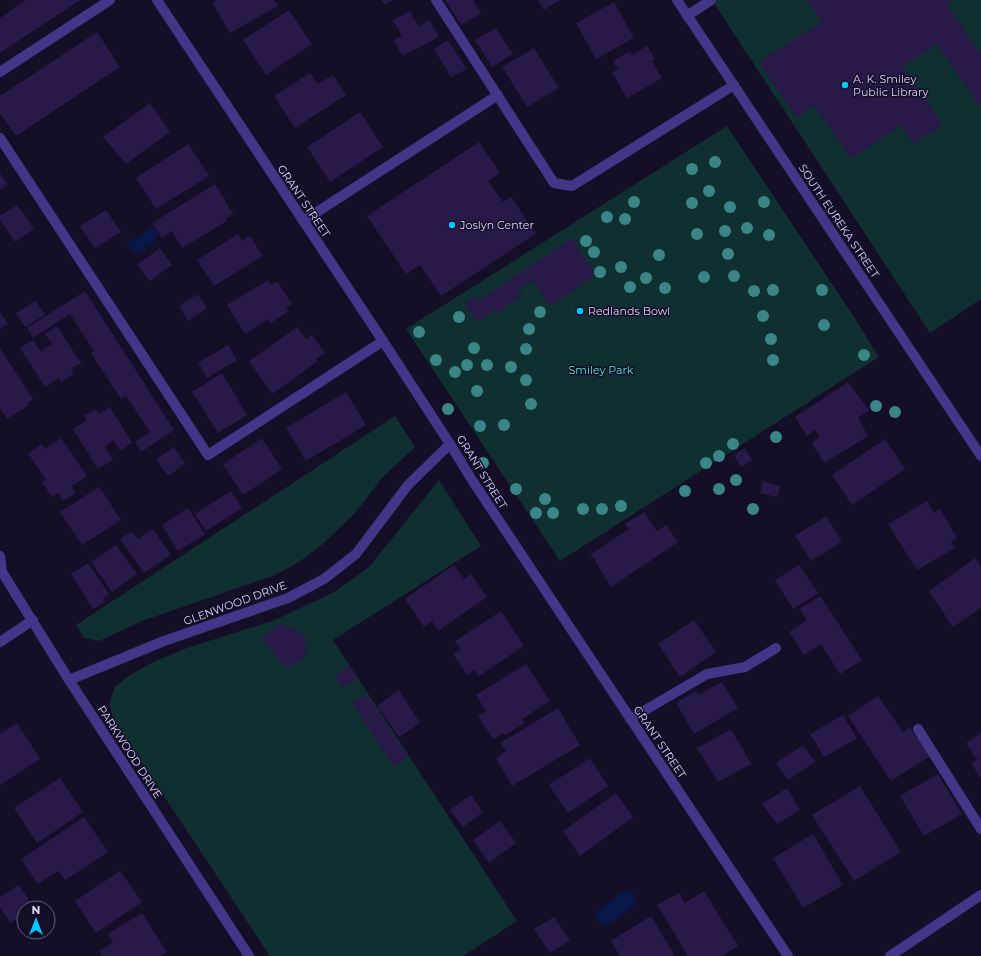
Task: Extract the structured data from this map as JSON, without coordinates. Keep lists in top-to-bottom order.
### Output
{
  "streets": {
    "street": [
      "GRANT STREET",
      "SOUTH EUREKA STREET",
      "GLENWOOD DRIVE",
      "PARKWOOD DRIVE"
    ]
  },
  "crossings": [
    ["GRANT STREET", "GLENWOOD DRIVE"],
    ["GLENWOOD DRIVE", "PARKWOOD DRIVE"]
  ],
  "parks": ["Smiley Park"],
  "places": ["A. K. Smiley Public Library", "Joslyn Center", "Redlands Bowl"],
  "north": "top"
}
